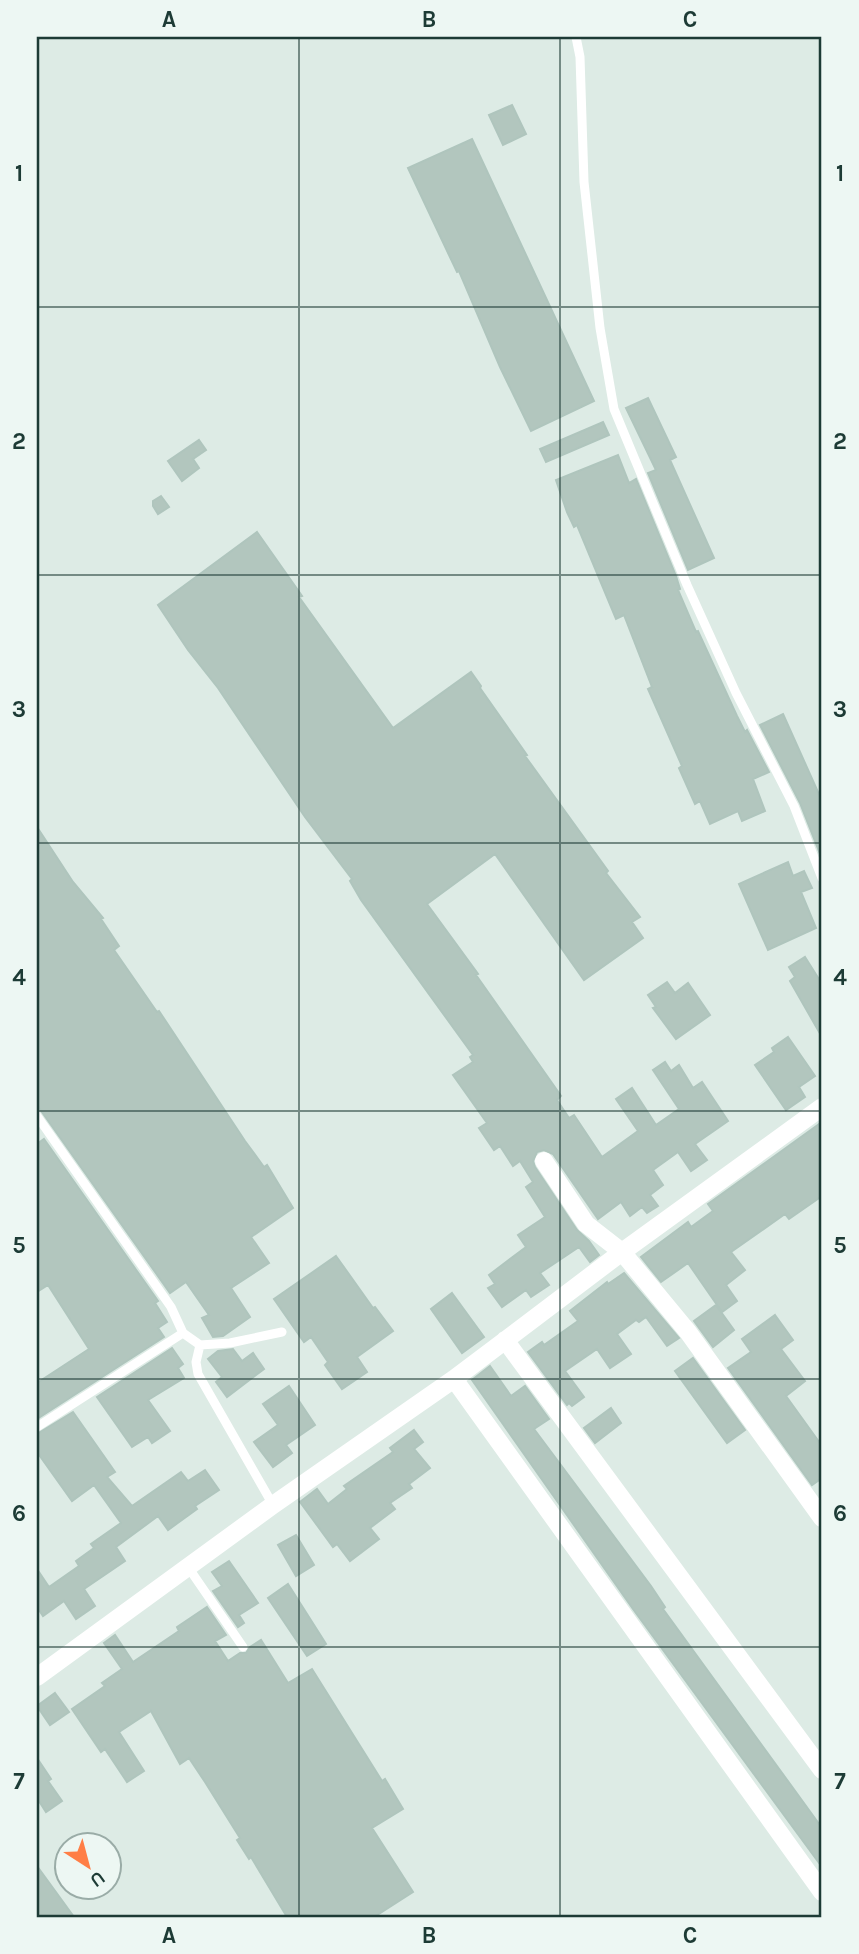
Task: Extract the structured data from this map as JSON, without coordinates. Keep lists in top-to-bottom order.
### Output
{
  "north": "bottom right",
  "grid": {
    "columns": ["A", "B", "C"],
    "rows": [
      "1",
      "2",
      "3",
      "4",
      "5",
      "6",
      "7"
    ]
  }
}
